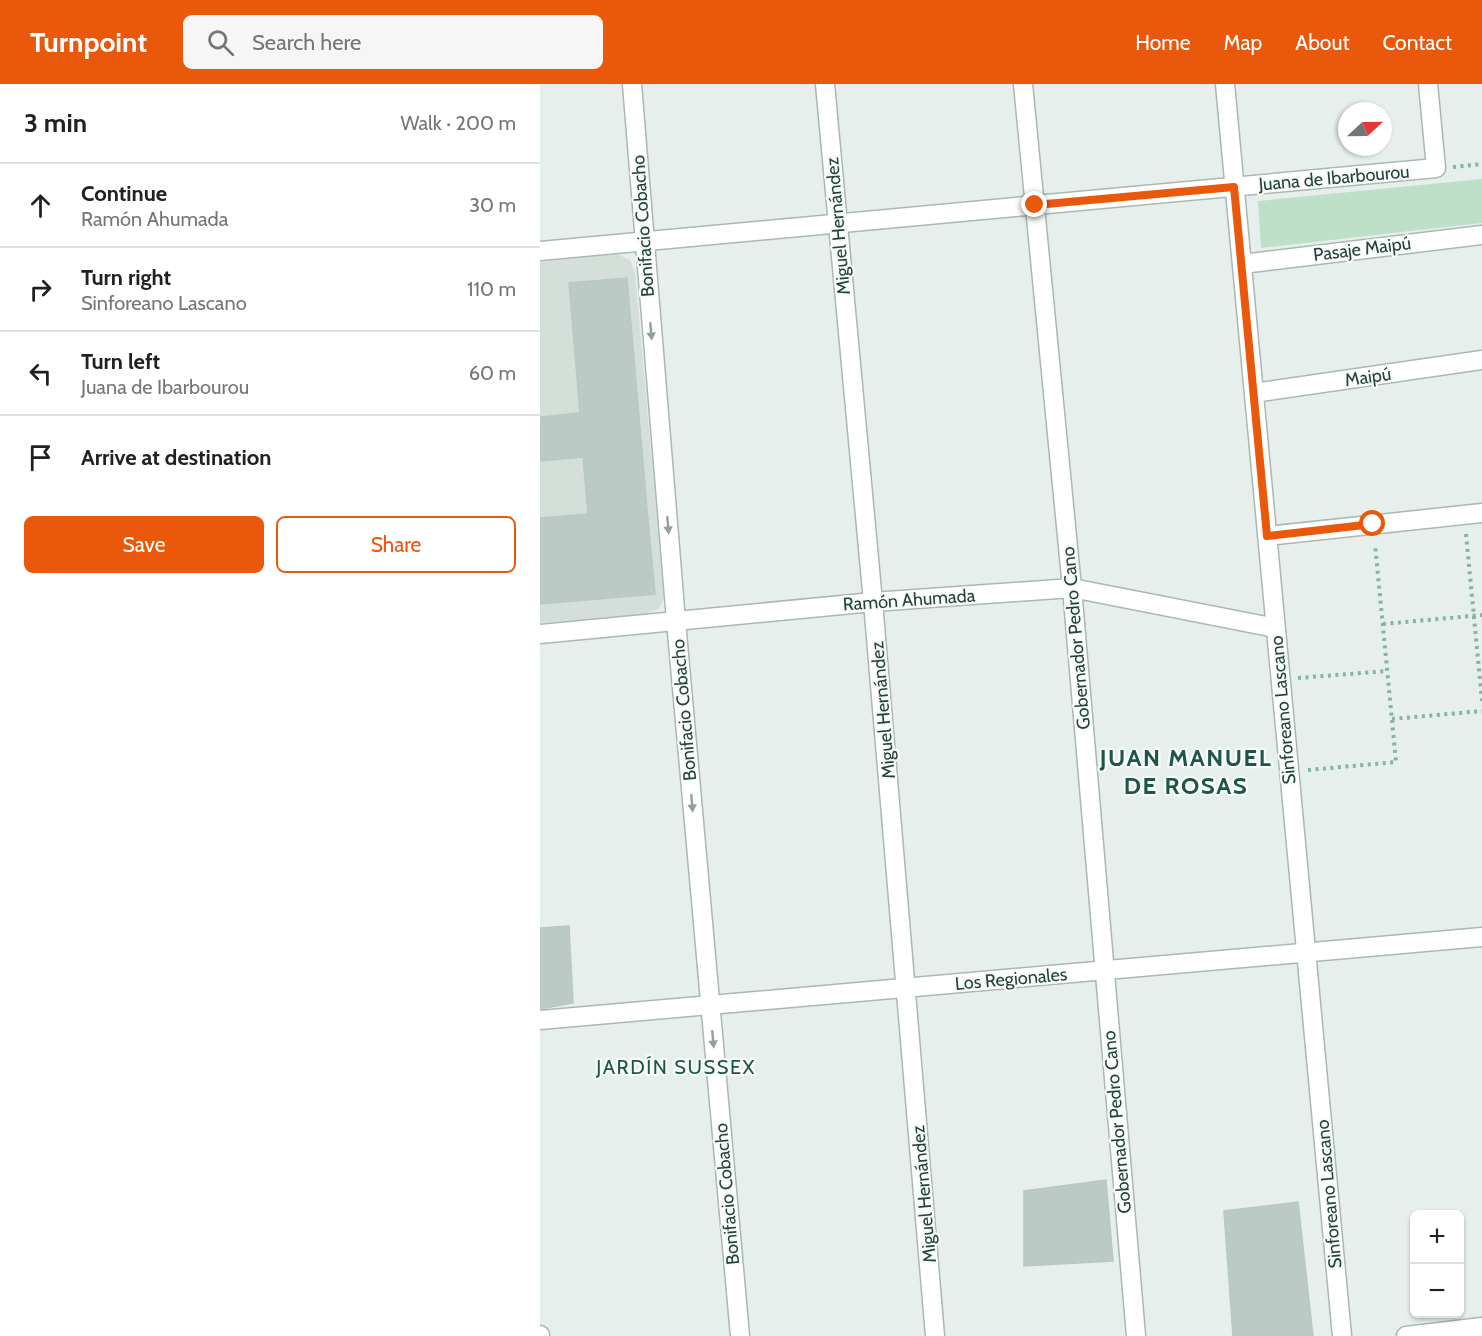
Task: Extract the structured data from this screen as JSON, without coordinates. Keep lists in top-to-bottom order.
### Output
{
  "streets": {
    "street": [
      "Juana de Ibarbourou",
      "Bonifacio Cobacho",
      "Miguel Hernández",
      "Pasaje Maipú",
      "Maipú",
      "Ramón Ahumada",
      "Gobernador Pedro Cano",
      "Sinforeano Lascano",
      "Los Regionales"
    ]
  },
  "crossings": [
    ["Juana de Ibarbourou", "Bonifacio Cobacho"],
    ["Juana de Ibarbourou", "Miguel Hernández"],
    ["Juana de Ibarbourou", "Gobernador Pedro Cano"],
    ["Juana de Ibarbourou", "Sinforeano Lascano"],
    ["Bonifacio Cobacho", "Ramón Ahumada"],
    ["Bonifacio Cobacho", "Los Regionales"],
    ["Miguel Hernández", "Ramón Ahumada"],
    ["Miguel Hernández", "Los Regionales"],
    ["Pasaje Maipú", "Sinforeano Lascano"],
    ["Maipú", "Sinforeano Lascano"],
    ["Ramón Ahumada", "Gobernador Pedro Cano"],
    ["Ramón Ahumada", "Sinforeano Lascano"],
    ["Gobernador Pedro Cano", "Los Regionales"],
    ["Sinforeano Lascano", "Los Regionales"]
  ],
  "one_way": ["Bonifacio Cobacho"],
  "districts": ["JUAN MANUEL DE ROSAS", "JARDÍN SUSSEX"],
  "north": "right",
  "page": {
    "header": "Turnpoint",
    "search": "Search here",
    "nav": [
      "Home",
      "Map",
      "About",
      "Contact"
    ],
    "heading": ["3 min", "Walk · 200 m"],
    "list": [
      ["Continue", "Ramón Ahumada", "30 m"],
      ["Turn right", "Sinforeano Lascano", "110 m"],
      ["Turn left", "Juana de Ibarbourou", "60 m"],
      "Arrive at destination"
    ],
    "buttons": ["Save", "Share"],
    "map_buttons": ["+", "−"]
  }
}
